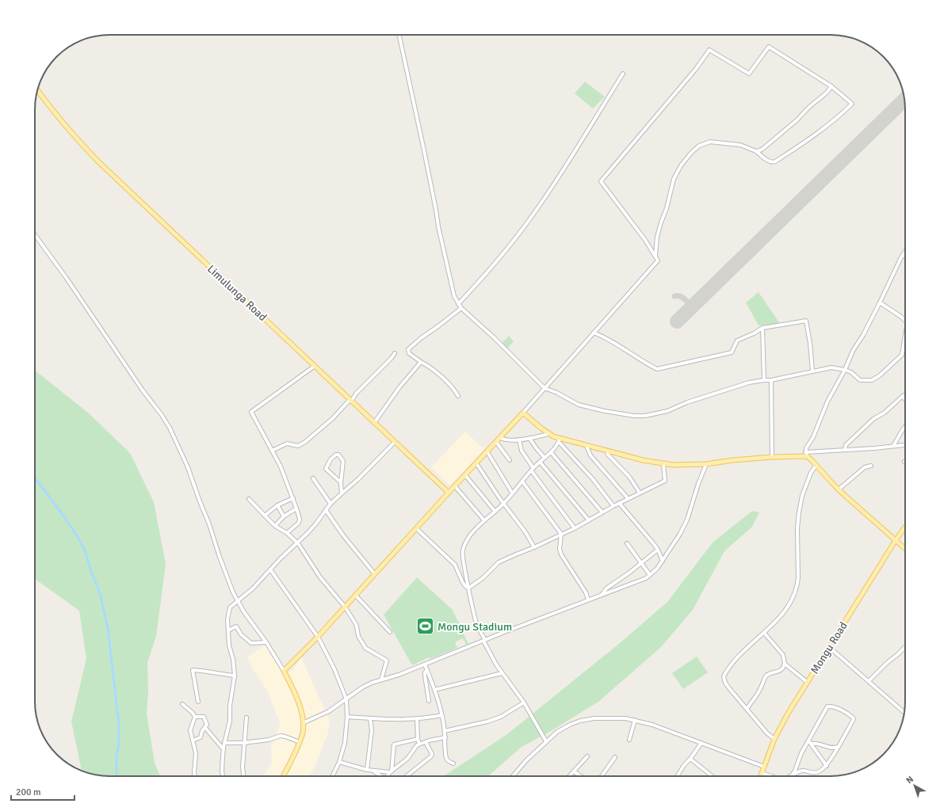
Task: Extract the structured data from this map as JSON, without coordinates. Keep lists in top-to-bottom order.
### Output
{
  "streets": {
    "main road": ["Limulunga Road", "Mongu Road"]
  },
  "places": {
    "sports": ["Mongu Stadium"]
  },
  "scale_bar": "200 m",
  "north": "top left"
}
